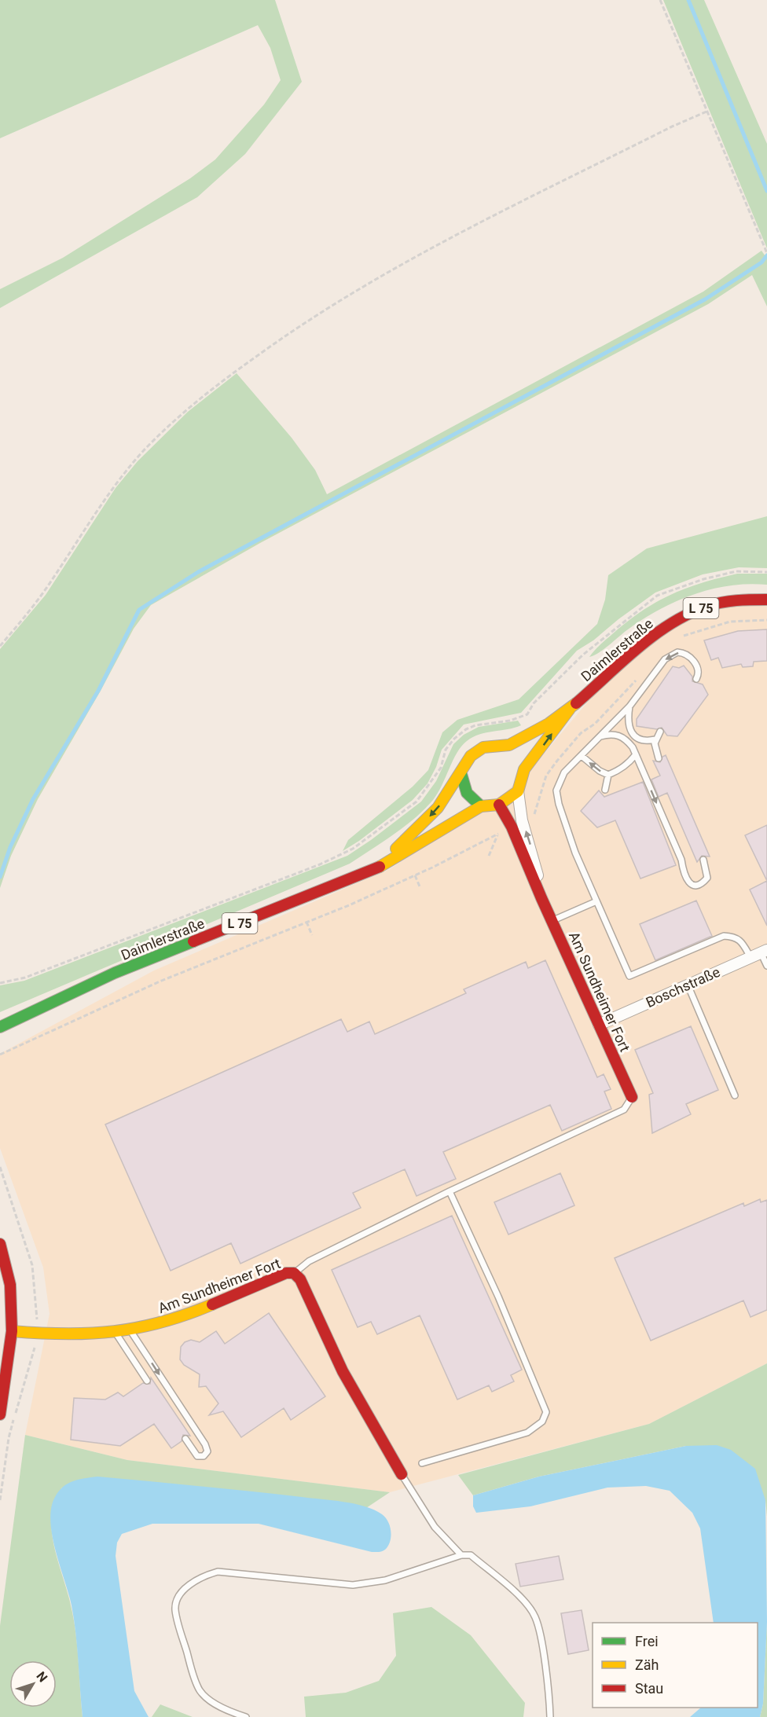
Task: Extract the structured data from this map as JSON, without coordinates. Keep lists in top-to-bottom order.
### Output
{
  "streets": {
    "main road": ["L 75", "Daimlerstraße", "Am Sundheimer Fort"],
    "street": ["Boschstraße"]
  },
  "crossings": [
    ["Daimlerstraße", "Am Sundheimer Fort"],
    ["Boschstraße", "Am Sundheimer Fort"]
  ],
  "legend": ["Frei", "Zäh", "Stau"],
  "north": "top right"
}
